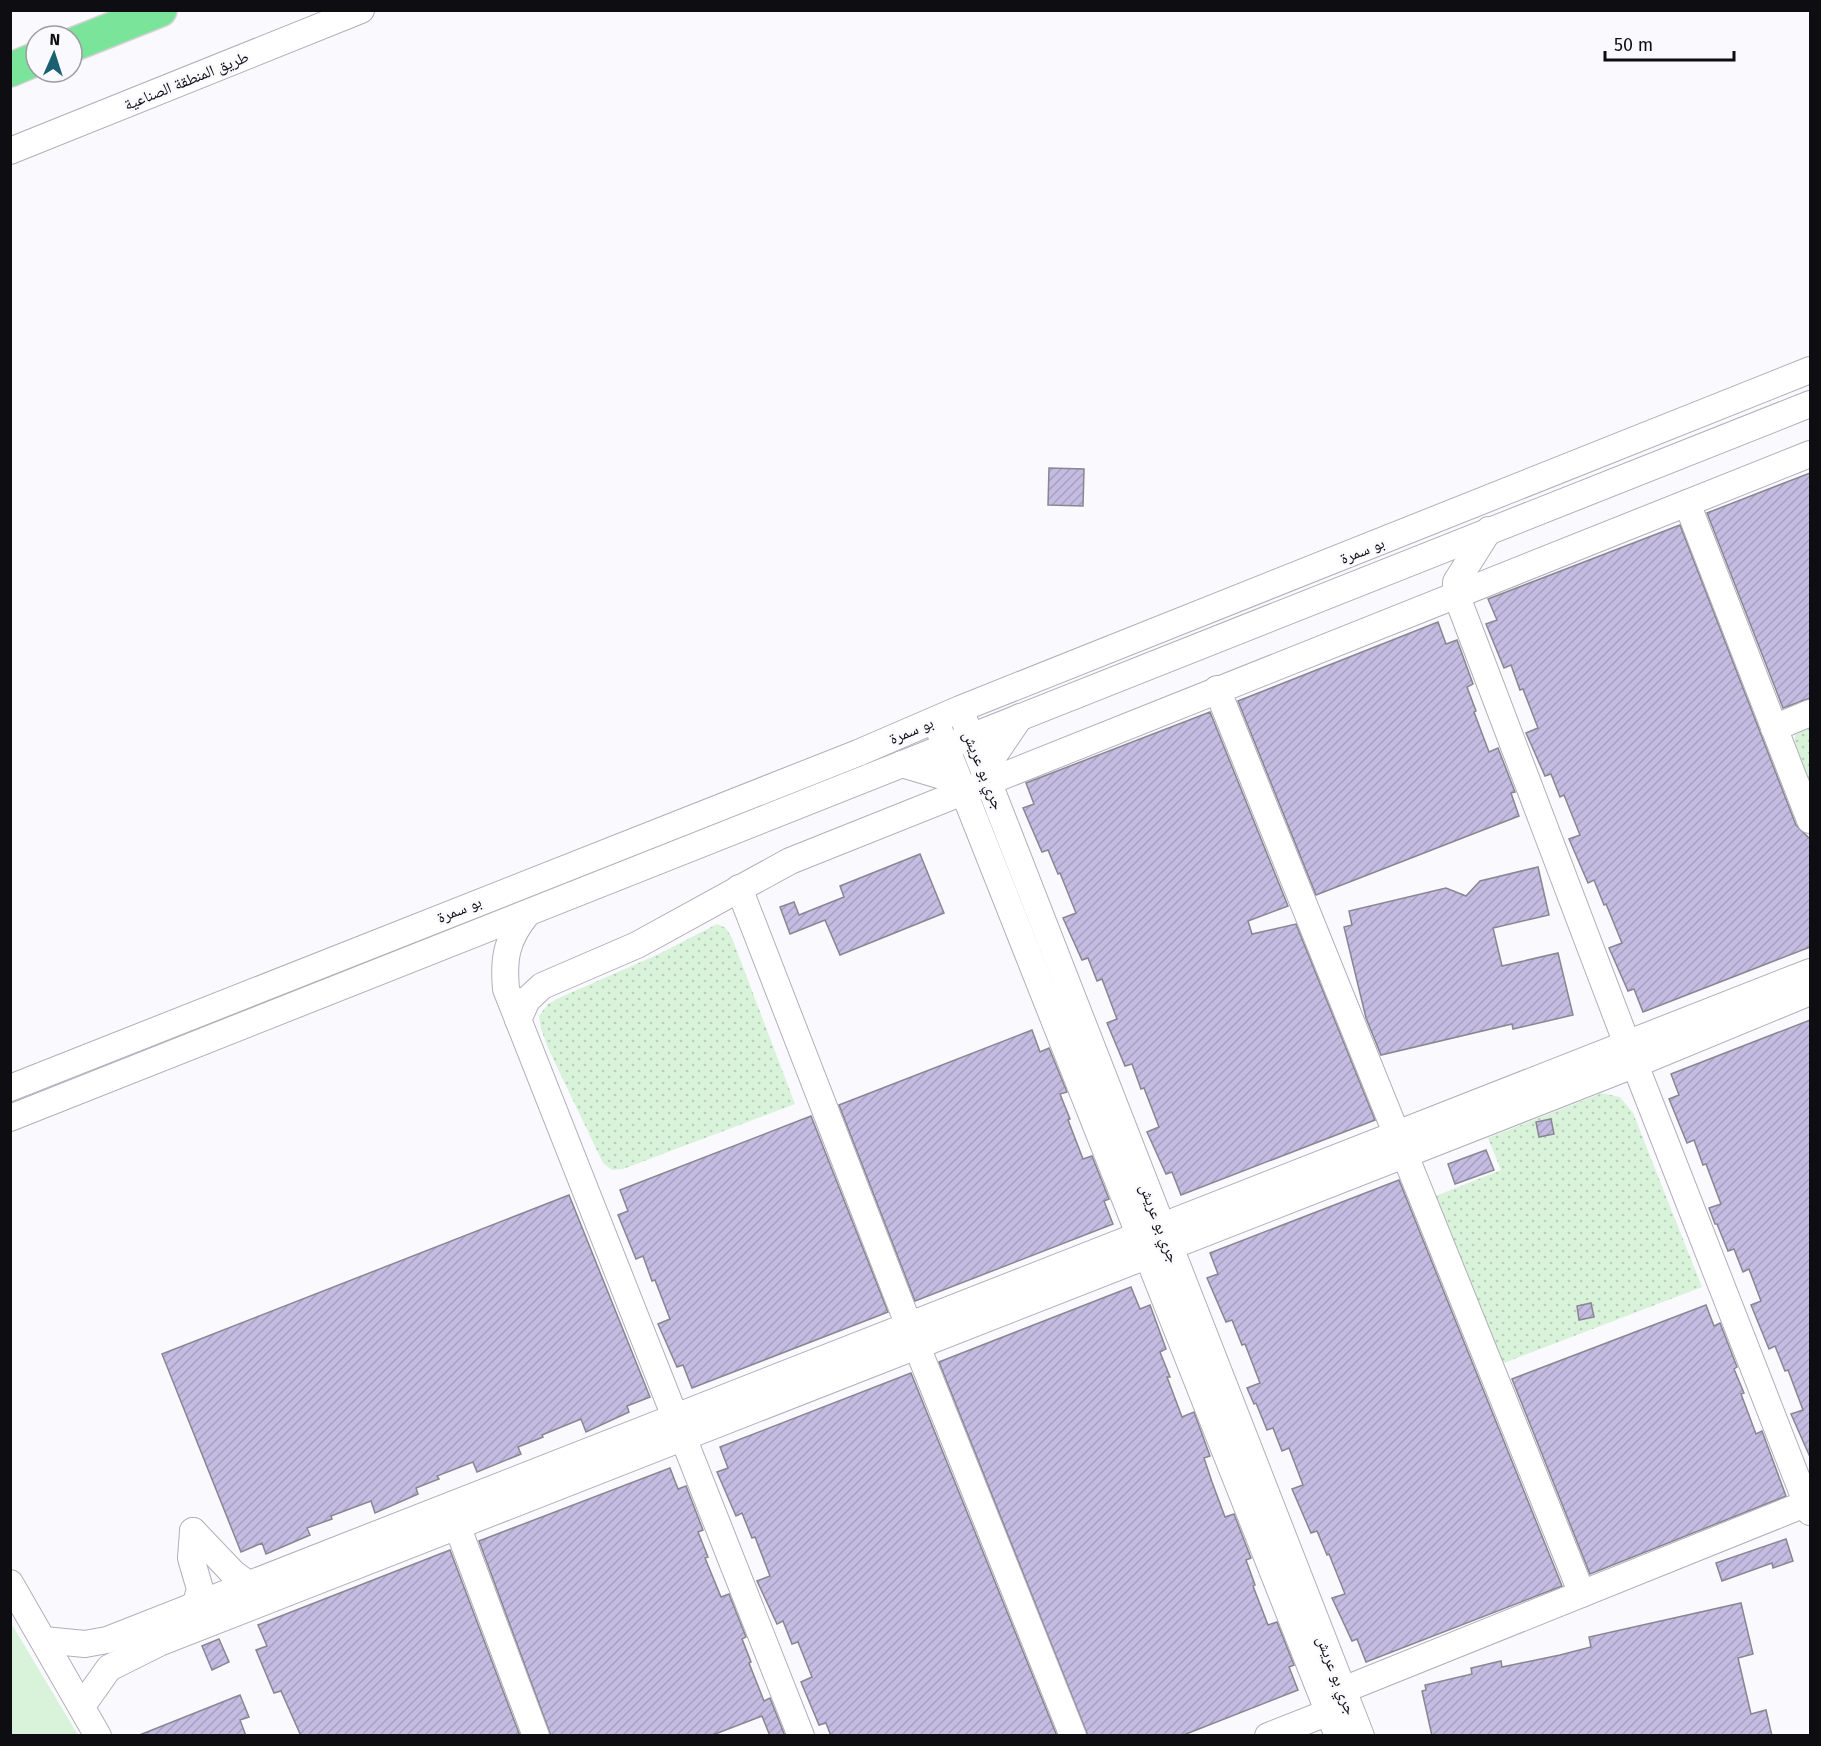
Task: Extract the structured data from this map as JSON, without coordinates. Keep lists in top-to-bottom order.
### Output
{
  "streets": {
    "street": ["طريق المنطقة الصناعية", "بو سمرة", "جري بو عريش"]
  },
  "crossings": [
    ["بو سمرة", "جري بو عريش"]
  ],
  "scale_bar": "50 m",
  "north": "top"
}
